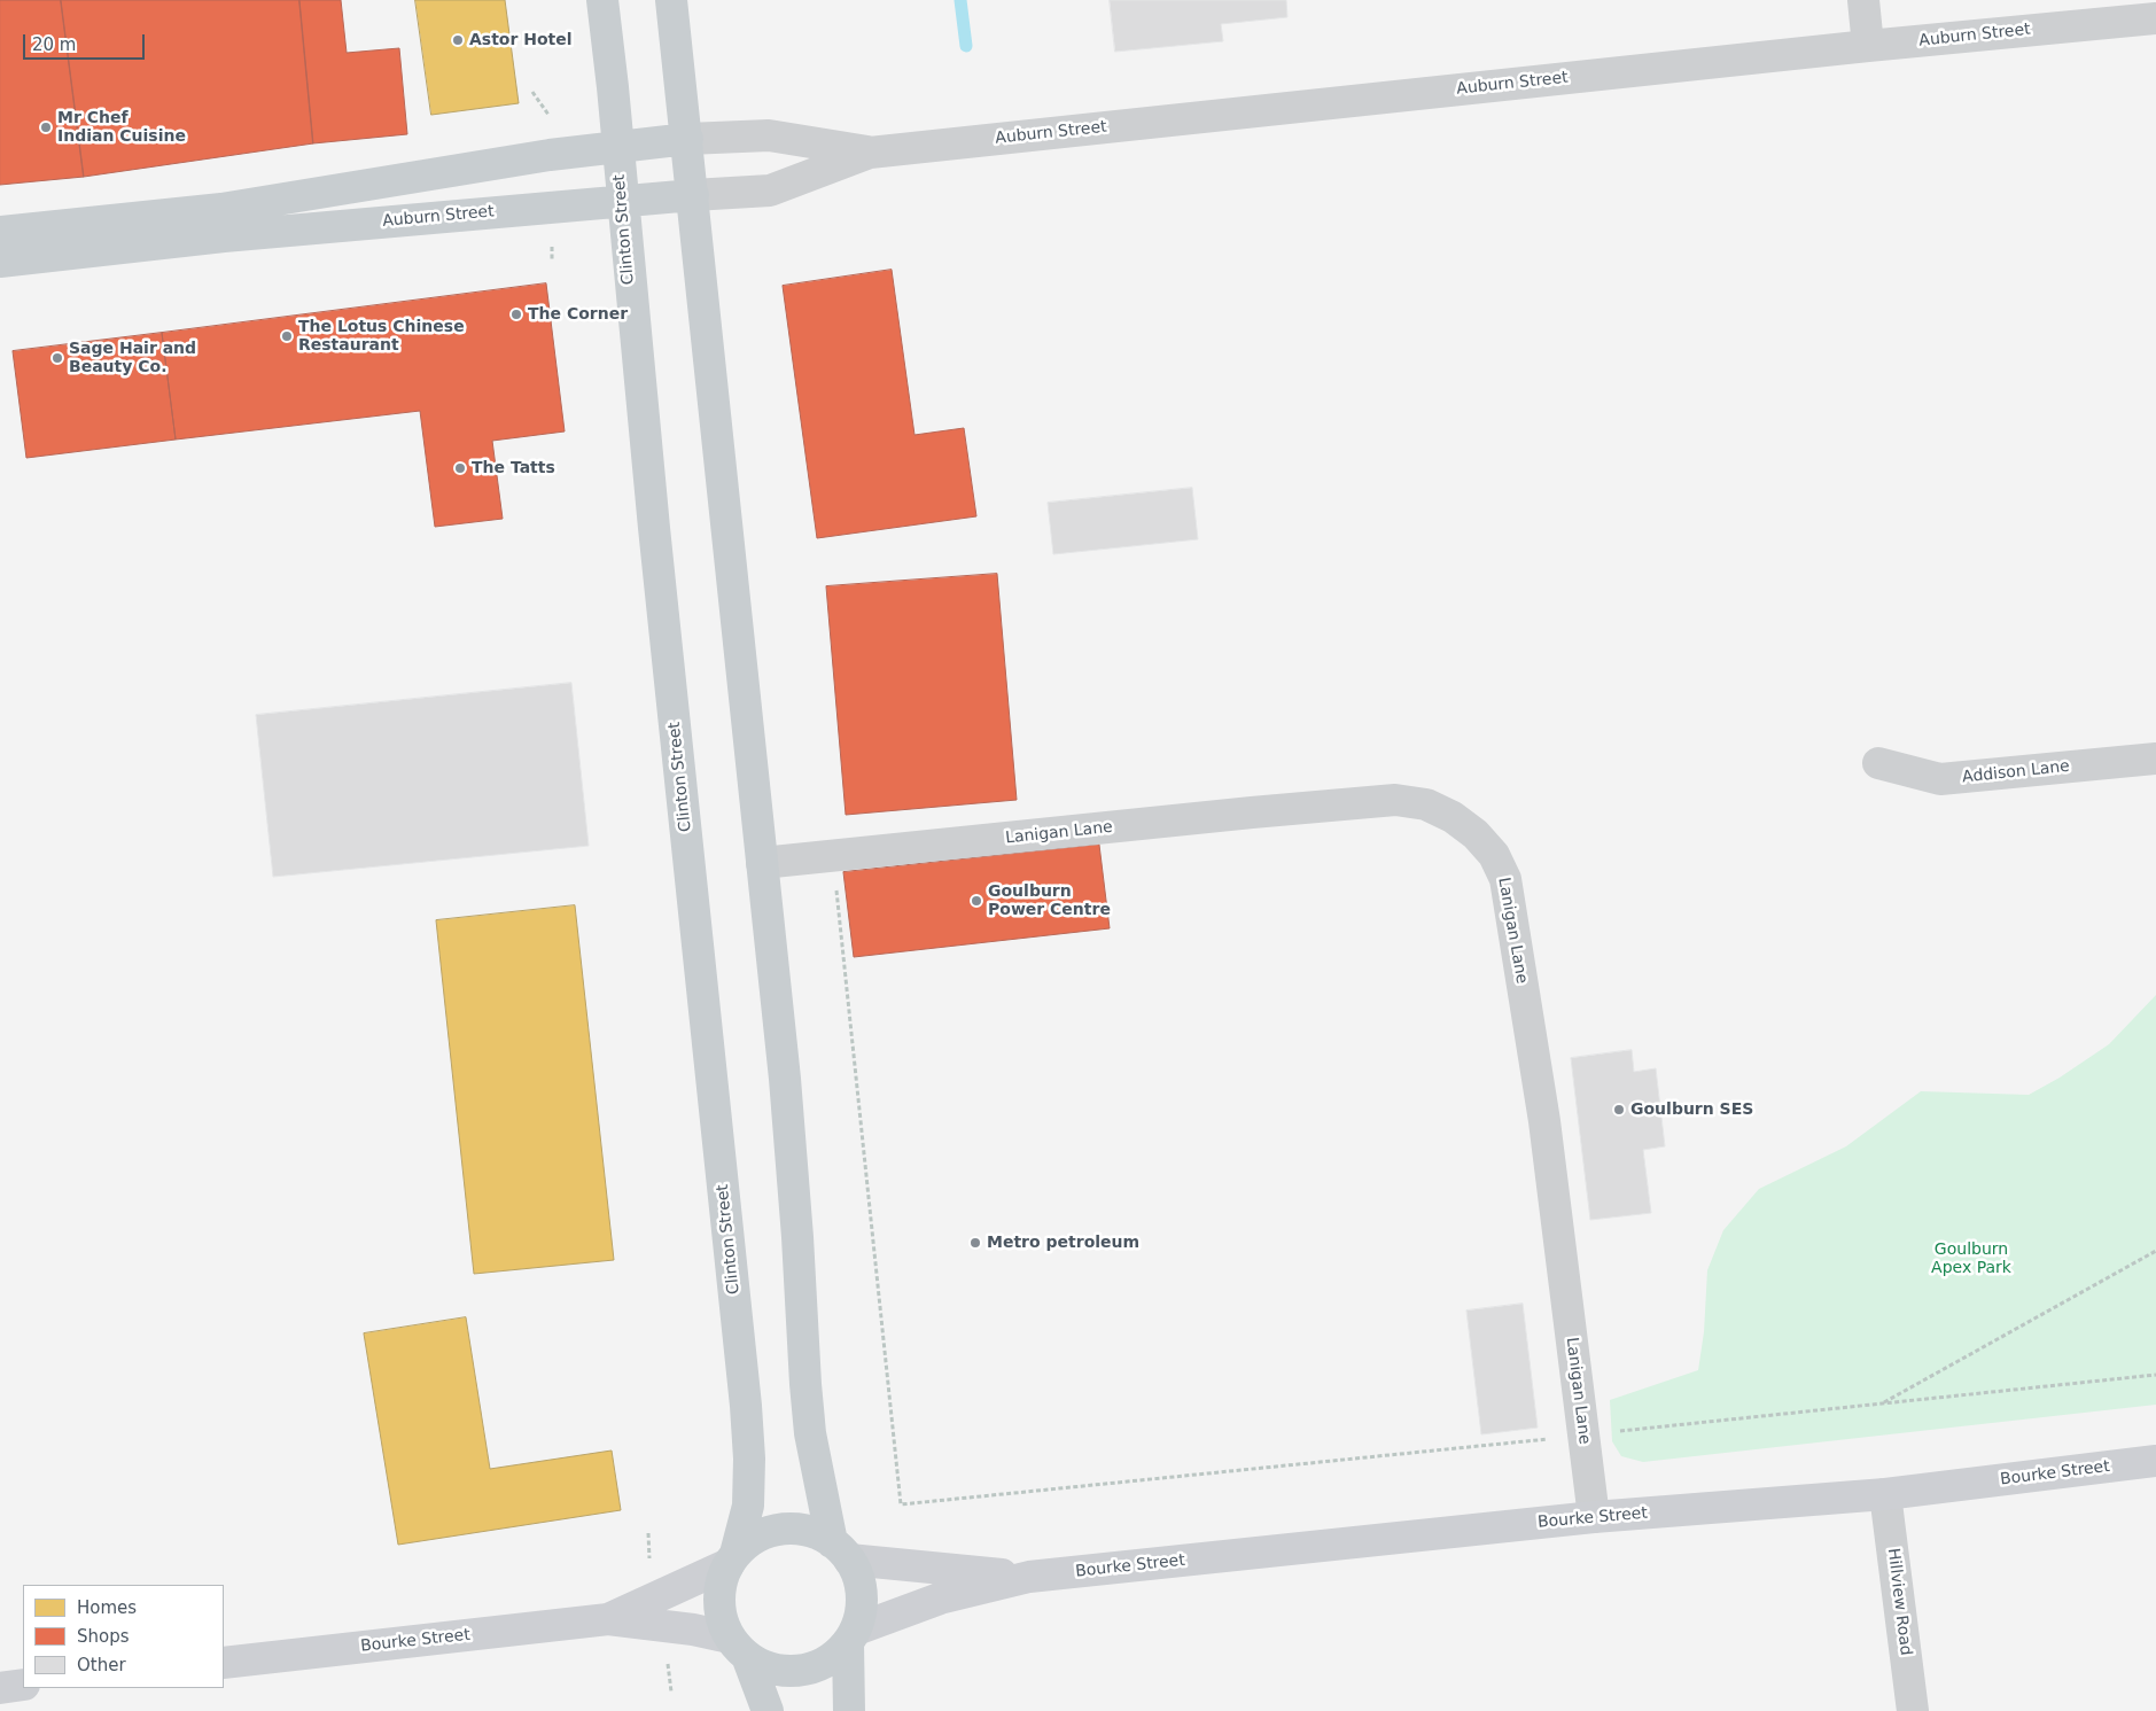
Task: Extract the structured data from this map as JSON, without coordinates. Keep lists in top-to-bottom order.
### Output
{
  "streets": {
    "main road": ["Auburn Street", "Clinton Street"],
    "street": [
      "Addison Lane",
      "Lanigan Lane",
      "Bourke Street",
      "Hillview Road"
    ]
  },
  "crossings": [
    ["Auburn Street", "Clinton Street"],
    ["Clinton Street", "Bourke Street"],
    ["Lanigan Lane", "Bourke Street"],
    ["Bourke Street", "Hillview Road"]
  ],
  "parks": ["Goulburn Apex Park"],
  "places": [
    "Astor Hotel",
    "Mr Chef Indian Cuisine",
    "The Corner",
    "The Lotus Chinese Restaurant",
    "Sage Hair and Beauty Co.",
    "The Tatts",
    "Goulburn Power Centre",
    "Goulburn SES",
    "Metro petroleum"
  ],
  "legend": ["Homes", "Shops", "Other"],
  "scale_bar": "20 m"
}
